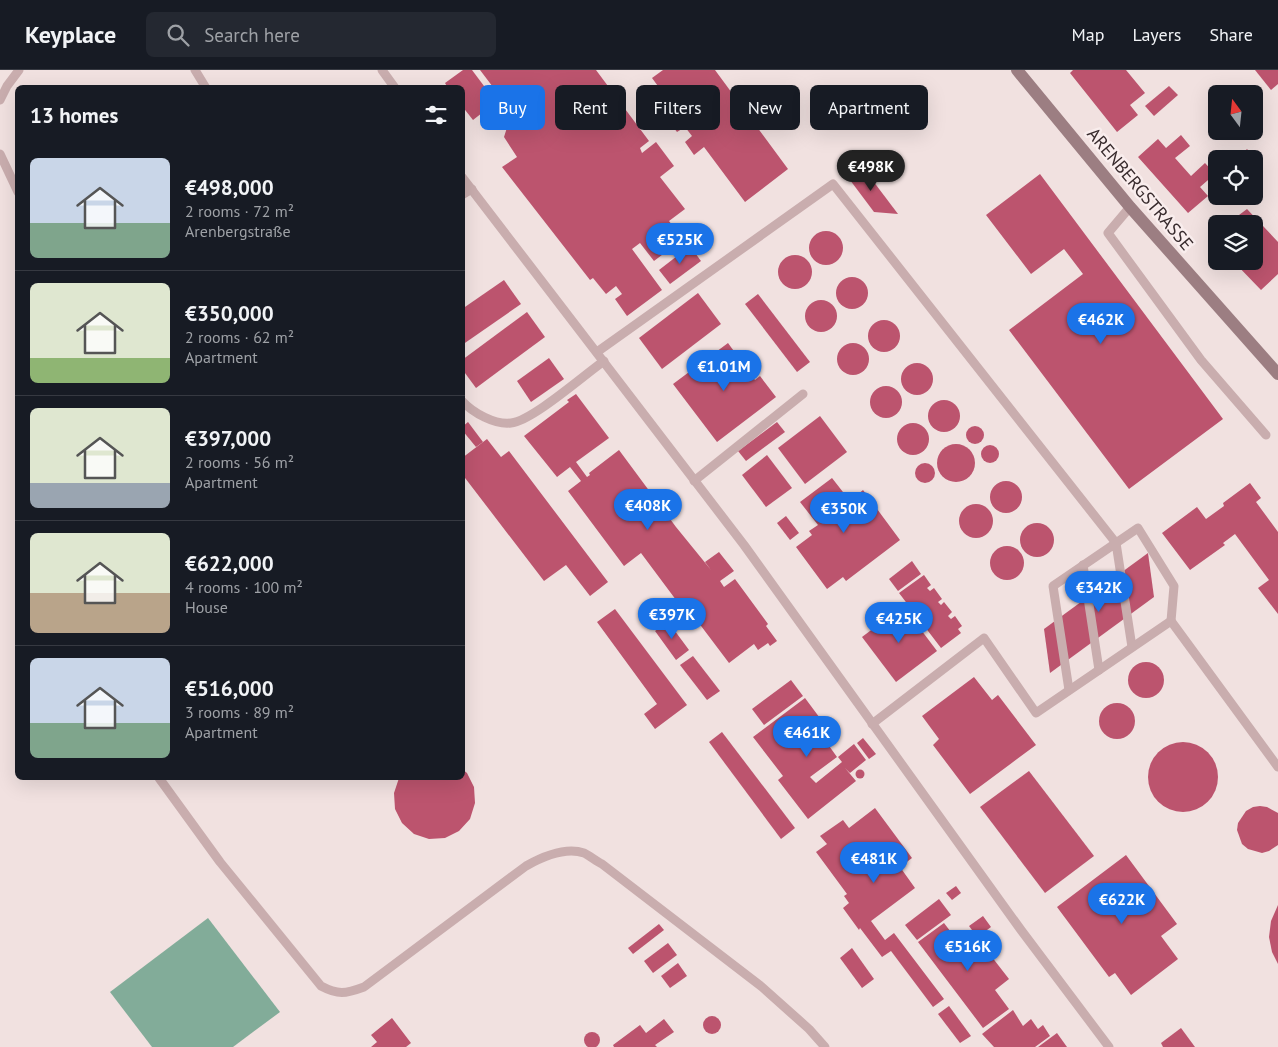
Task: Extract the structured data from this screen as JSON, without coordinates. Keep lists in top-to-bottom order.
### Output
{
  "streets": {
    "street": ["ARENBERGSTRASSE"]
  },
  "north": "top",
  "page": {
    "header": "Keyplace",
    "search": "Search here",
    "nav": ["Map", "Layers", "Share"],
    "chip": [
      "Buy",
      "Rent",
      "Filters",
      "New",
      "Apartment"
    ],
    "heading": "13 homes",
    "list": [
      {
        "name": "€498,000",
        "note": "2 rooms · 72 m² · Arenbergstraße"
      },
      {
        "name": "€350,000",
        "note": "2 rooms · 62 m² · Apartment"
      },
      {
        "name": "€397,000",
        "note": "2 rooms · 56 m² · Apartment"
      },
      {
        "name": "€622,000",
        "note": "4 rooms · 100 m² · House"
      },
      {
        "name": "€516,000",
        "note": "3 rooms · 89 m² · Apartment"
      }
    ],
    "price": [
      "€498K",
      "€525K",
      "€462K",
      "€1.01M",
      "€408K",
      "€350K",
      "€342K",
      "€397K",
      "€425K",
      "€461K",
      "€481K",
      "€622K",
      "€516K"
    ]
  }
}
